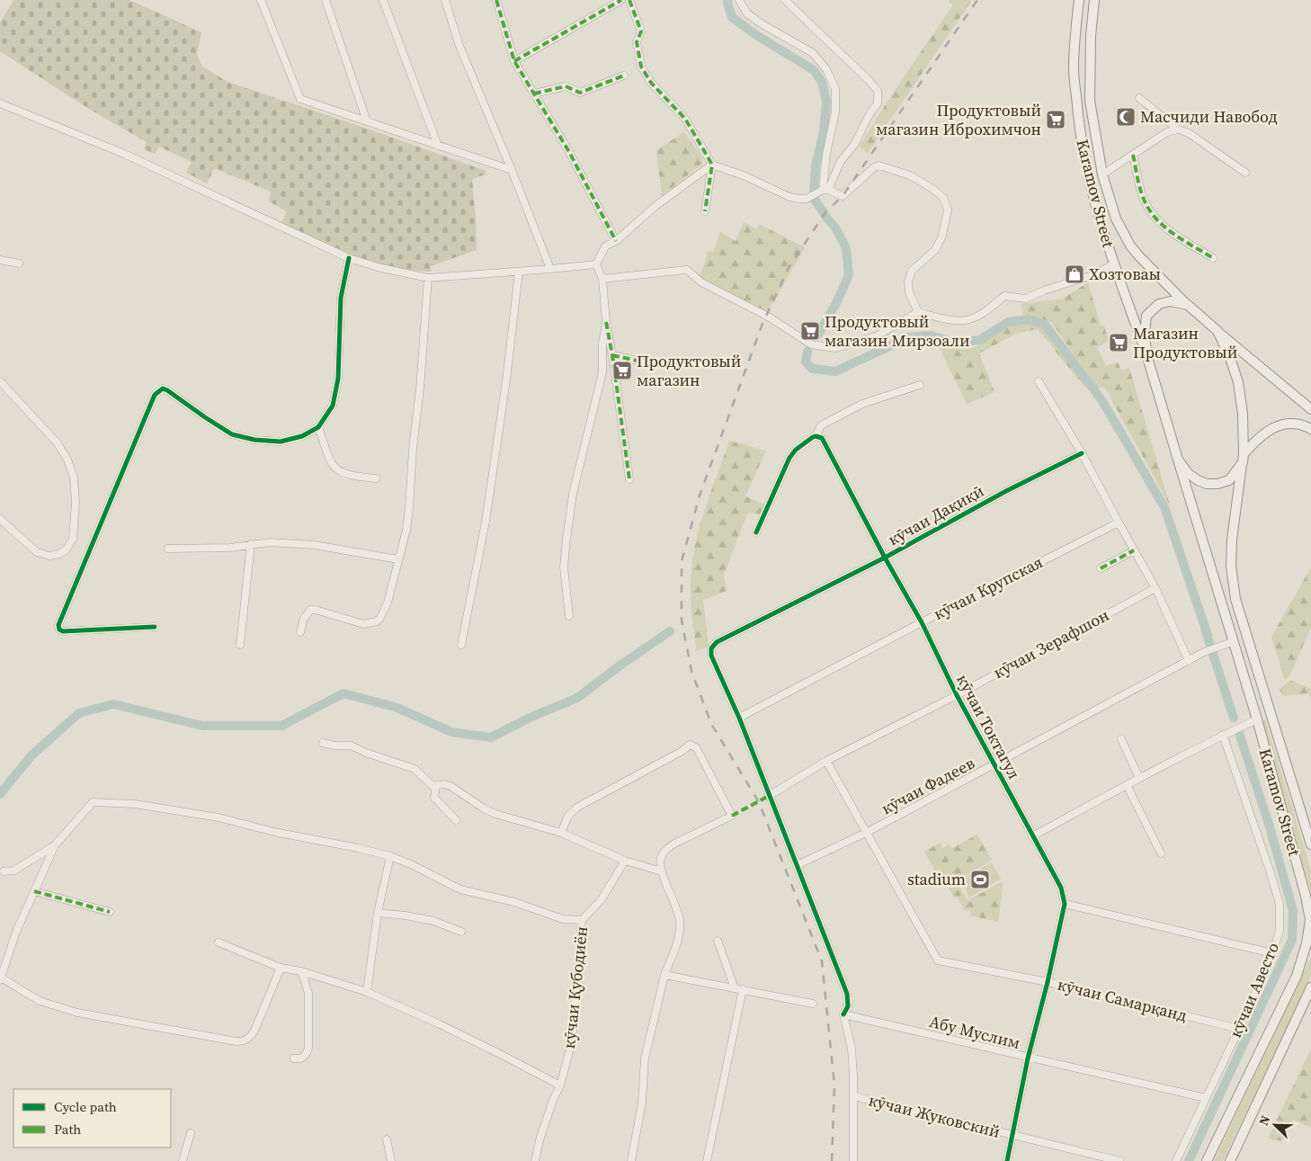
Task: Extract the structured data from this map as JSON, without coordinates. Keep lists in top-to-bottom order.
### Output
{
  "streets": {
    "main road": ["Karamov Street"],
    "street": [
      "кӯчаи Дақиқӣ",
      "кӯчаи Крупская",
      "кӯчаи Зерафшон",
      "кӯчаи Токтагул",
      "кӯчаи Фадеев",
      "кӯчаи Қубодиён",
      "кӯчаи Авесто",
      "кӯчаи Самарқанд",
      "Абу Муслим",
      "кӯчаи Жуковский"
    ]
  },
  "crossings": [
    ["Karamov Street", "кӯчаи Фадеев"],
    ["кӯчаи Дақиқӣ", "кӯчаи Крупская"],
    ["кӯчаи Дақиқӣ", "кӯчаи Токтагул"],
    ["кӯчаи Крупская", "кӯчаи Токтагул"],
    ["кӯчаи Зерафшон", "кӯчаи Токтагул"],
    ["кӯчаи Зерафшон", "кӯчаи Самарқанд"],
    ["кӯчаи Токтагул", "кӯчаи Фадеев"],
    ["кӯчаи Токтагул", "кӯчаи Самарқанд"],
    ["кӯчаи Токтагул", "Абу Муслим"],
    ["кӯчаи Токтагул", "кӯчаи Жуковский"],
    ["кӯчаи Фадеев", "кӯчаи Самарқанд"],
    ["кӯчаи Авесто", "кӯчаи Самарқанд"],
    ["кӯчаи Авесто", "Абу Муслим"]
  ],
  "places": {
    "mosque": ["Масчиди Навобод"],
    "supermarket": [
      "Продуктовый магазин Иброхимчон",
      "Продуктовый магазин Мирзоали",
      "Магазин Продуктовый",
      "Продуктовый магазин"
    ],
    "shop": ["Хозтоваы"],
    "sports": ["stadium"]
  },
  "legend": ["Cycle path", "Path"],
  "north": "top left"
}
